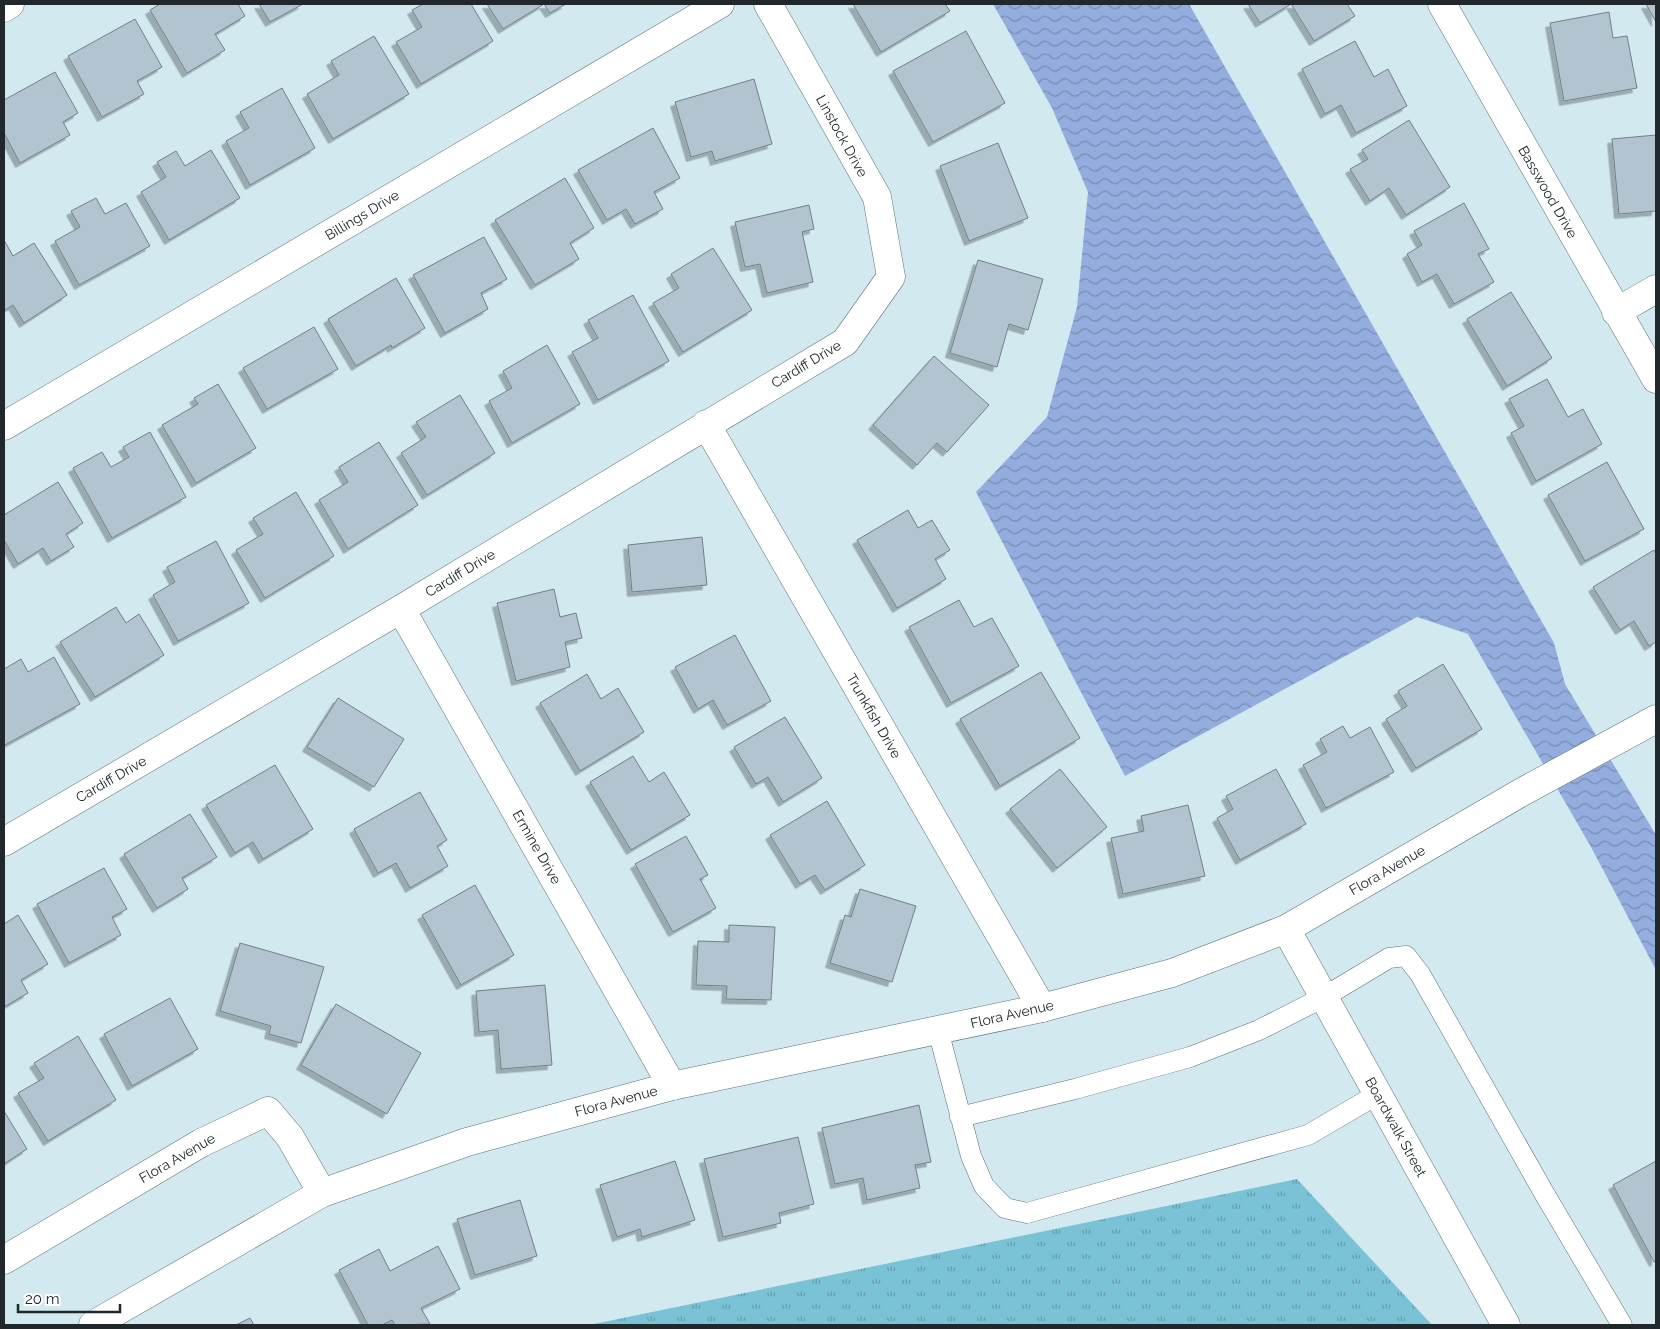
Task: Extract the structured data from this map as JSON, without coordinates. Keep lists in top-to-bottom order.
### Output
{
  "streets": {
    "street": [
      "Linstock Drive",
      "Basswood Drive",
      "Billings Drive",
      "Cardiff Drive",
      "Trunkfish Drive",
      "Ermine Drive",
      "Flora Avenue",
      "Boardwalk Street"
    ]
  },
  "crossings": [
    ["Linstock Drive", "Cardiff Drive"],
    ["Cardiff Drive", "Trunkfish Drive"],
    ["Cardiff Drive", "Ermine Drive"],
    ["Trunkfish Drive", "Flora Avenue"],
    ["Ermine Drive", "Flora Avenue"],
    ["Flora Avenue", "Boardwalk Street"]
  ],
  "scale_bar": "20 m"
}
